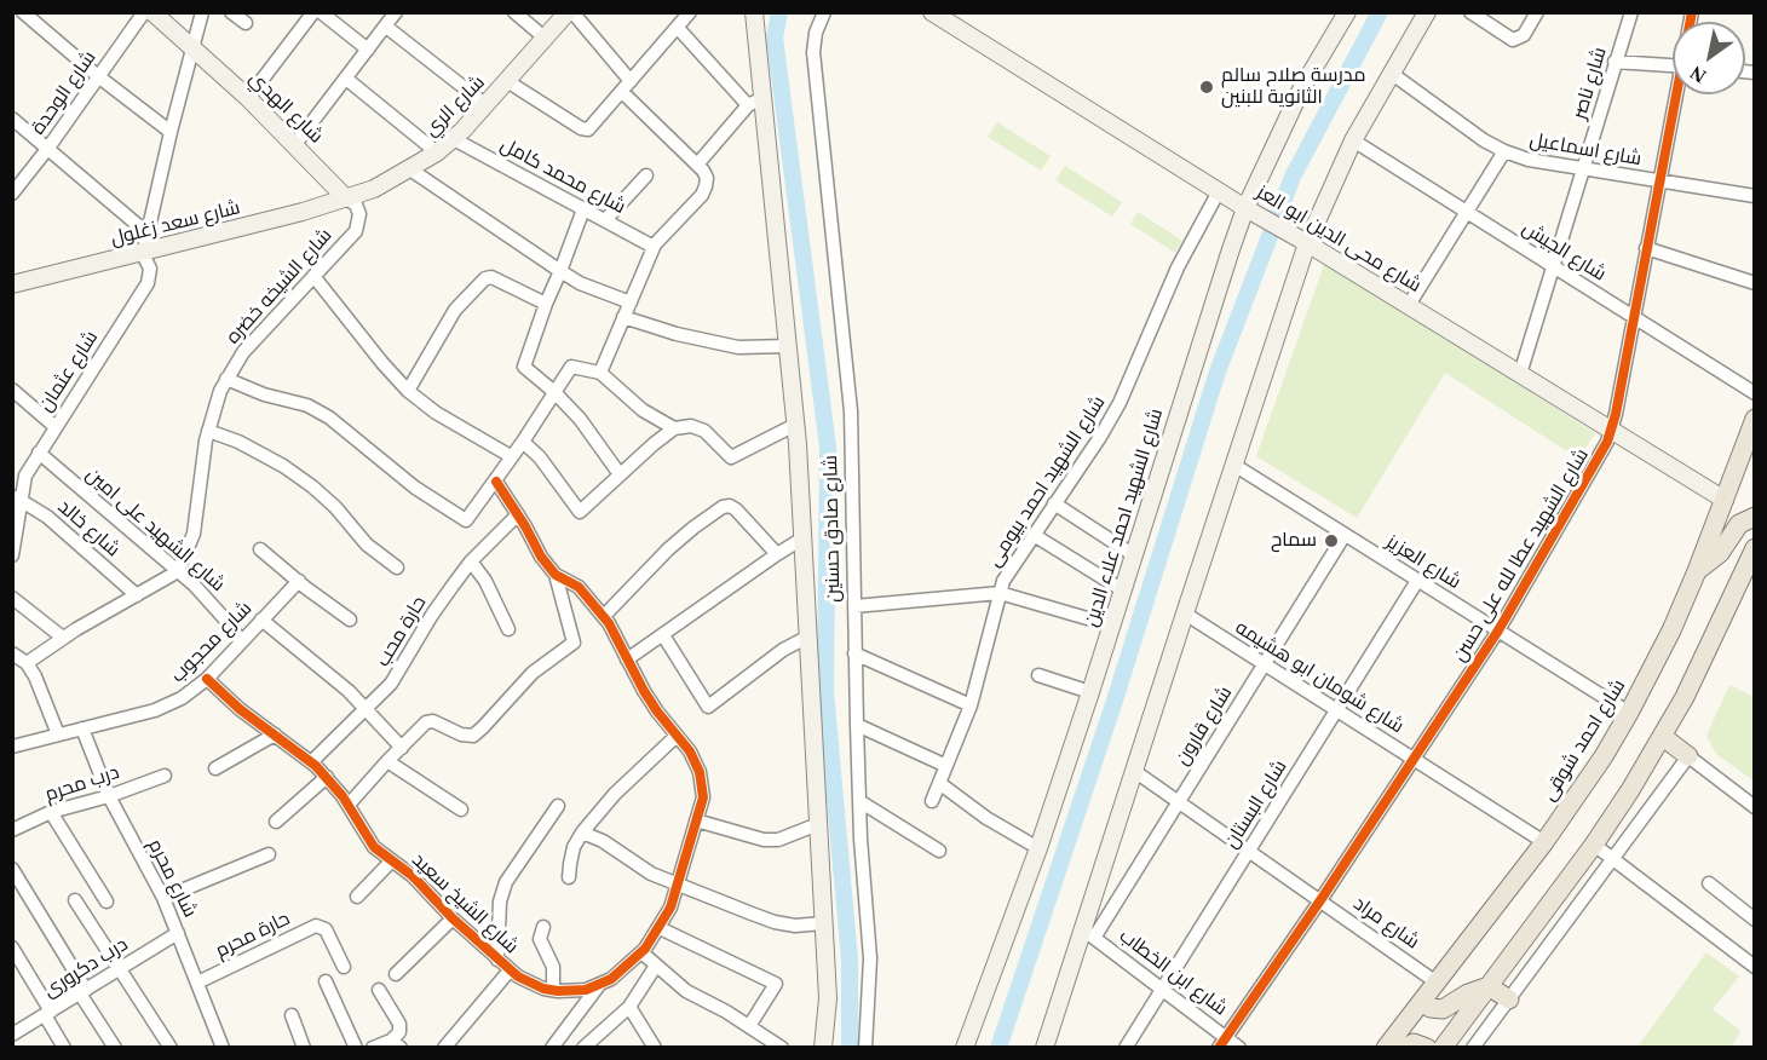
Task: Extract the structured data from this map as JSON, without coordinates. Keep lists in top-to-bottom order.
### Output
{
  "streets": {
    "main road": ["شارع احمد شوقى"],
    "street": [
      "شارع ناصر",
      "شارع الوحدة",
      "شارع الري",
      "شارع الهدي",
      "شارع اسماعيل",
      "شارع محمد كامل",
      "شارع سعد زغلول",
      "شارع محى الدين ابو العز",
      "شارع الجيش",
      "شارع الشيخه خضره",
      "شارع عثمان",
      "شارع الشهيد احمد بيومى",
      "شارع الشهيد احمد علاء الدين",
      "شارع خالد",
      "شارع صادق حسنين",
      "شارع الشهيد على امين",
      "شارع الشهيد عطا لله على حسن",
      "شارع العزيز",
      "حارة محب",
      "شارع محجوب",
      "شارع شومان ابو هشيمه",
      "شارع قارون",
      "درب محرم",
      "شارع البستان",
      "شارع محرم",
      "شارع الشيخ سعيد",
      "شارع مراد",
      "حارة محرم",
      "درب دكرورى",
      "شارع ابن الخطاب"
    ]
  },
  "crossings": [
    ["شارع ناصر", "شارع اسماعيل"],
    ["شارع ناصر", "شارع محى الدين ابو العز"],
    ["شارع ناصر", "شارع الجيش"],
    ["شارع الري", "شارع الهدي"],
    ["شارع الري", "شارع محمد كامل"],
    ["شارع الري", "شارع سعد زغلول"],
    ["شارع الري", "شارع الشيخه خضره"],
    ["شارع الهدي", "شارع سعد زغلول"],
    ["شارع الهدي", "شارع الشيخه خضره"],
    ["شارع الهدي", "شارع عثمان"],
    ["شارع اسماعيل", "شارع الشهيد عطا لله على حسن"],
    ["شارع سعد زغلول", "شارع الشيخه خضره"],
    ["شارع سعد زغلول", "شارع عثمان"],
    ["شارع محى الدين ابو العز", "شارع الشهيد احمد بيومى"],
    ["شارع محى الدين ابو العز", "شارع الشهيد احمد علاء الدين"],
    ["شارع محى الدين ابو العز", "شارع الشهيد عطا لله على حسن"],
    ["شارع محى الدين ابو العز", "شارع احمد شوقى"],
    ["شارع الجيش", "شارع الشهيد عطا لله على حسن"],
    ["شارع الشيخه خضره", "شارع الشهيد على امين"],
    ["شارع عثمان", "شارع خالد"],
    ["شارع عثمان", "شارع الشهيد على امين"],
    ["شارع الشهيد على امين", "شارع محجوب"],
    ["شارع الشهيد عطا لله على حسن", "شارع العزيز"],
    ["شارع الشهيد عطا لله على حسن", "شارع شومان ابو هشيمه"],
    ["شارع الشهيد عطا لله على حسن", "شارع مراد"],
    ["شارع الشهيد عطا لله على حسن", "شارع ابن الخطاب"],
    ["شارع العزيز", "شارع قارون"],
    ["شارع العزيز", "شارع احمد شوقى"],
    ["شارع العزيز", "شارع البستان"],
    ["حارة محب", "شارع الشيخ سعيد"],
    ["شارع محجوب", "شارع محرم"],
    ["شارع محجوب", "شارع الشيخ سعيد"],
    ["شارع شومان ابو هشيمه", "شارع قارون"],
    ["شارع شومان ابو هشيمه", "شارع احمد شوقى"],
    ["شارع شومان ابو هشيمه", "شارع البستان"],
    ["شارع قارون", "شارع مراد"],
    ["شارع قارون", "شارع ابن الخطاب"],
    ["شارع احمد شوقى", "شارع مراد"],
    ["درب محرم", "شارع محرم"],
    ["شارع البستان", "شارع مراد"],
    ["شارع البستان", "شارع ابن الخطاب"],
    ["شارع محرم", "حارة محرم"],
    ["شارع محرم", "درب دكرورى"]
  ],
  "places": ["مدرسة صلاح سالم الثانوية للبنين", "سماح"],
  "north": "bottom left"
}
